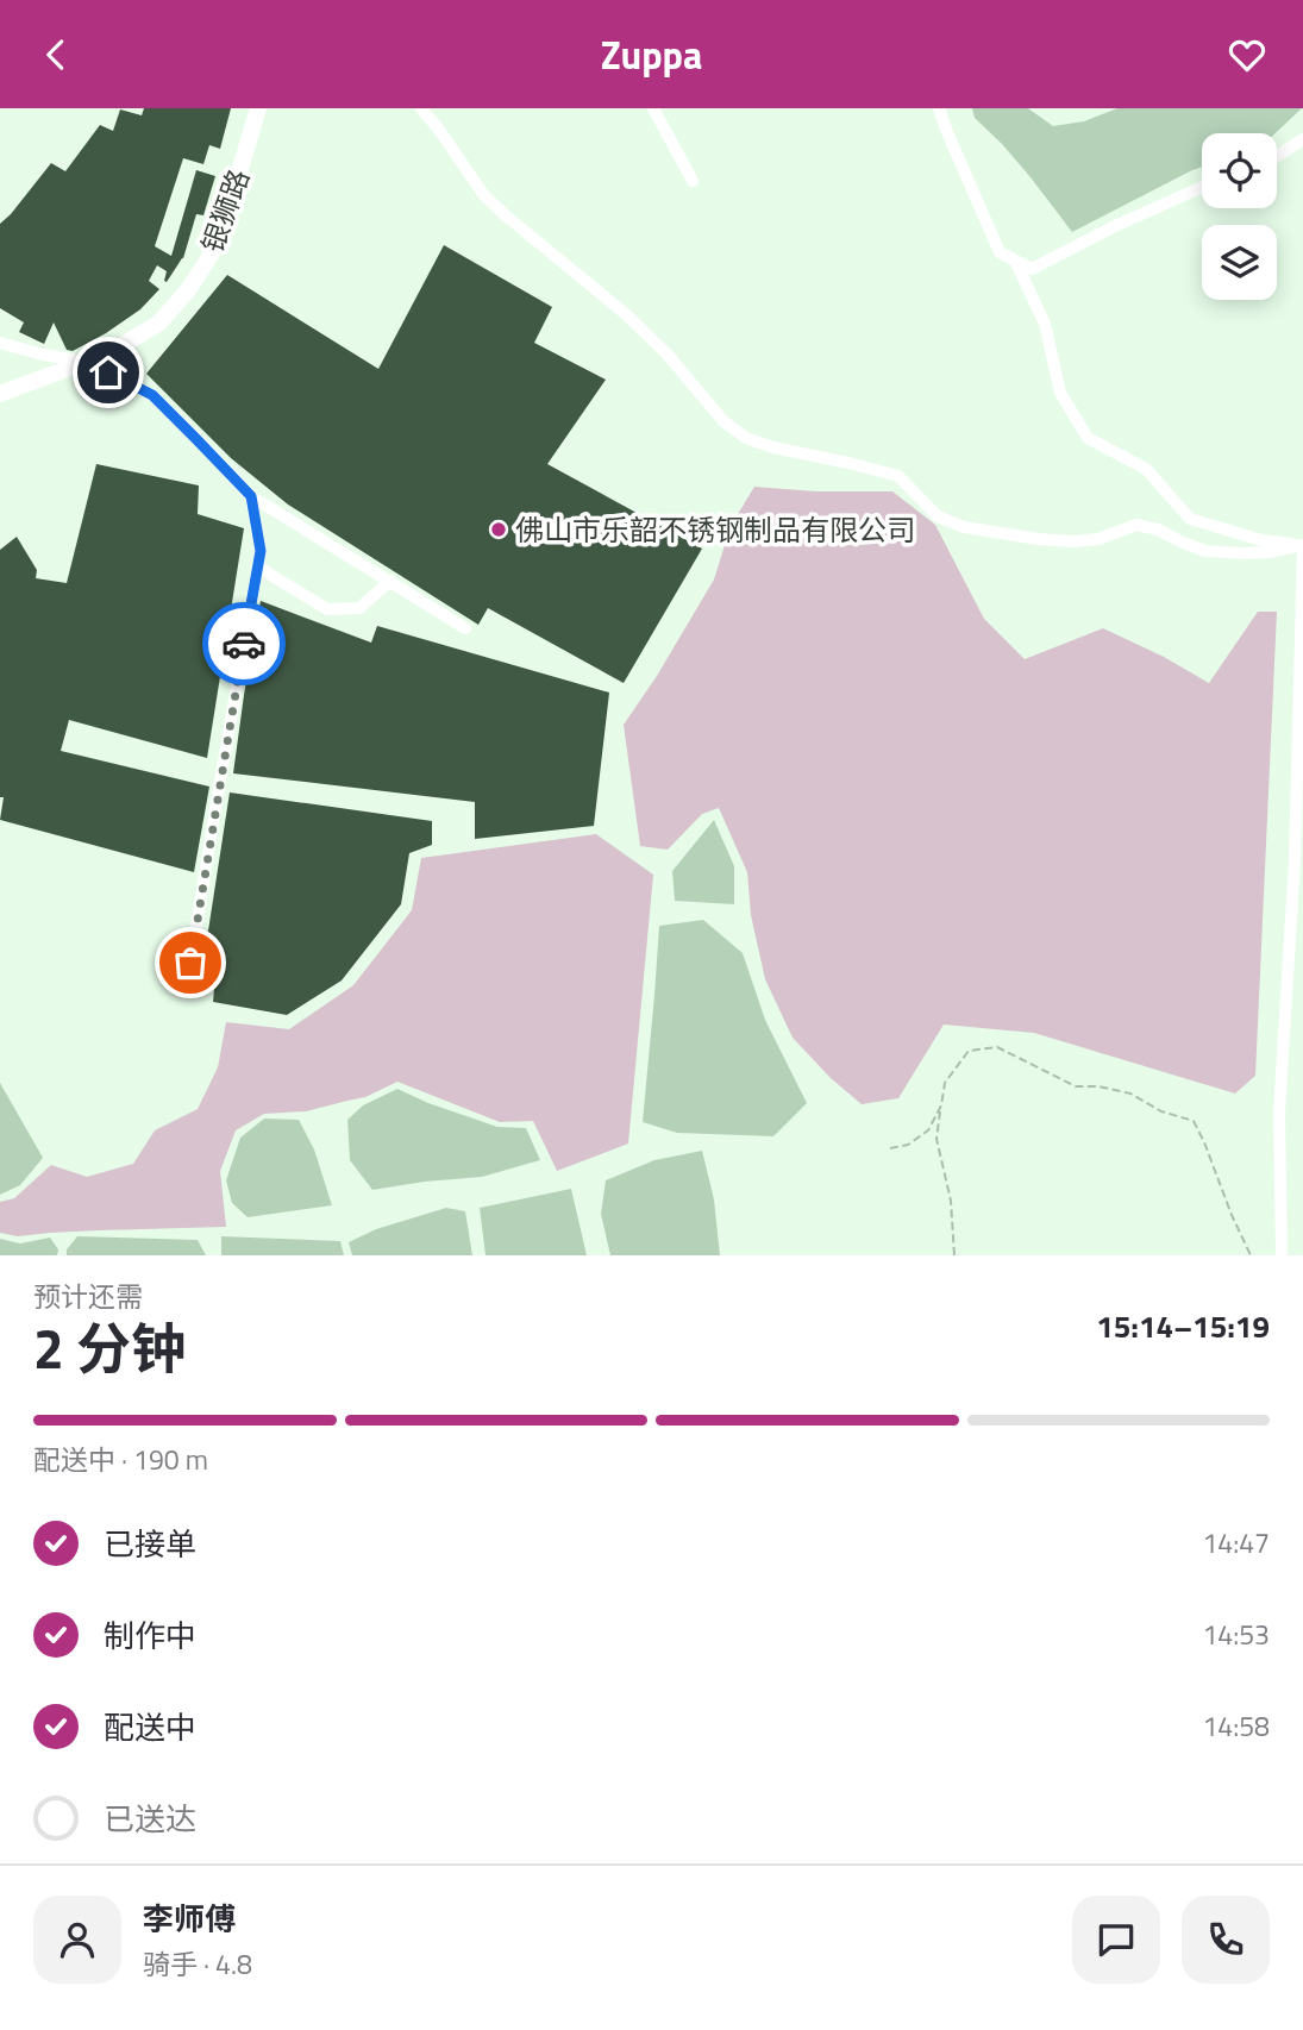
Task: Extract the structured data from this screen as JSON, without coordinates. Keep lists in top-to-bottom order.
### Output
{
  "streets": {
    "main road": ["银狮路"]
  },
  "places": ["佛山市乐韶不锈钢制品有限公司"],
  "page": {
    "header": "Zuppa",
    "heading": ["2 分钟", "预计还需", "15:14–15:19"],
    "panel": ["李师傅", "骑手 · 4.8"],
    "bar": "配送中 · 190 m",
    "list": [
      ["已接单", "14:47"],
      ["制作中", "14:53"],
      ["配送中", "14:58"],
      "已送达"
    ]
  }
}
